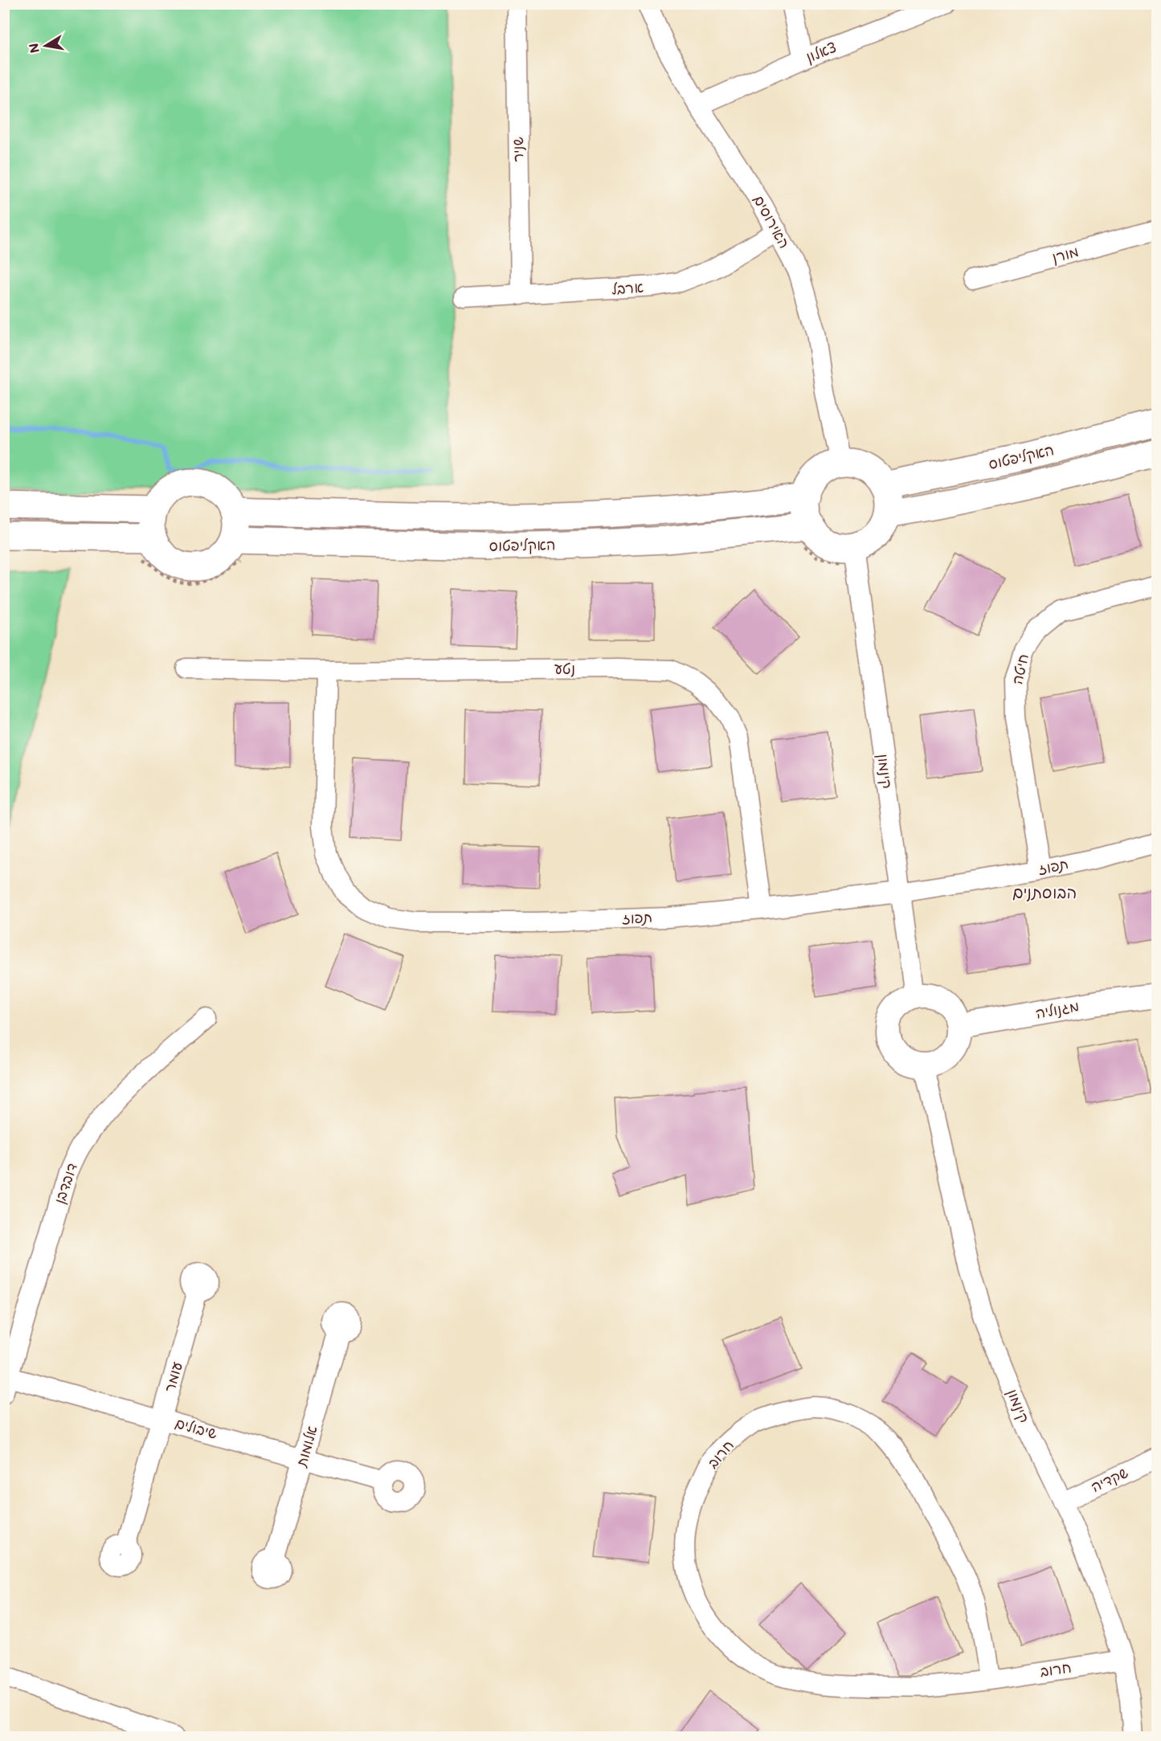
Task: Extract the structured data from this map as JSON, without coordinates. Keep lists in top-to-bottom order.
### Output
{
  "streets": {
    "main road": ["האקליפטוס"],
    "street": [
      "צאלון",
      "שניר",
      "האירוסים",
      "מורן",
      "ארבל",
      "נטע",
      "חיטה",
      "קינמון",
      "תפוז",
      "מגנוליה",
      "דובדבן",
      "עומר",
      "שיבולים",
      "אלומות",
      "חרוב",
      "שקדיה"
    ]
  },
  "crossings": [
    ["צאלון", "האירוסים"],
    ["שניר", "ארבל"],
    ["האירוסים", "ארבל"],
    ["האירוסים", "האקליפטוס"],
    ["האירוסים", "קינמון"],
    ["האקליפטוס", "קינמון"],
    ["נטע", "תפוז"],
    ["חיטה", "תפוז"],
    ["קינמון", "תפוז"],
    ["קינמון", "מגנוליה"],
    ["קינמון", "חרוב"],
    ["קינמון", "שקדיה"],
    ["דובדבן", "שיבולים"],
    ["עומר", "שיבולים"],
    ["שיבולים", "אלומות"]
  ],
  "districts": ["הבוסתנים"],
  "north": "left"
}
